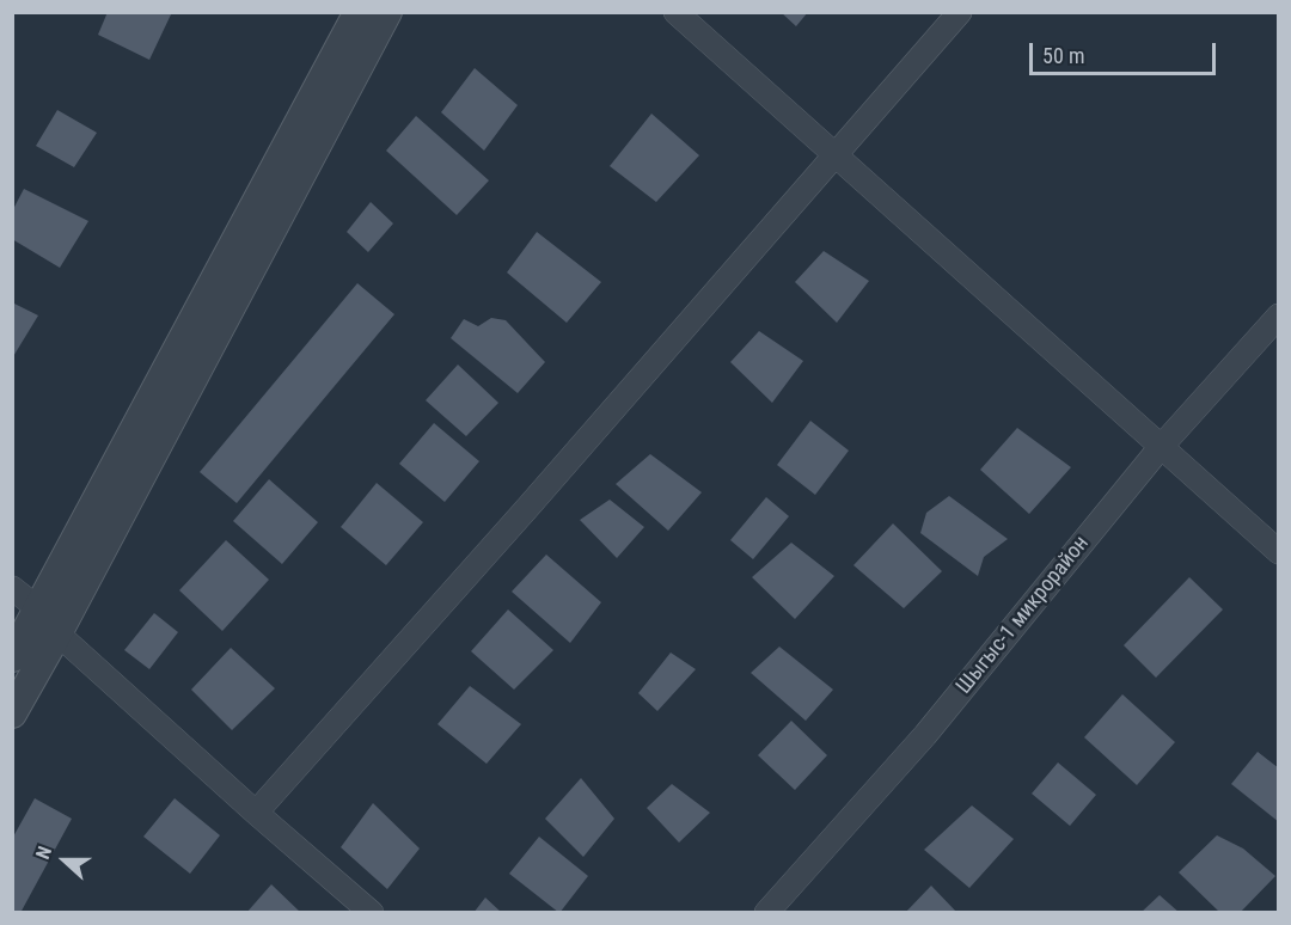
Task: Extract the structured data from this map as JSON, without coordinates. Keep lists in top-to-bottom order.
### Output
{
  "streets": {
    "street": ["Шыгыс-1 микрорайон"]
  },
  "scale_bar": "50 m",
  "north": "left"
}
